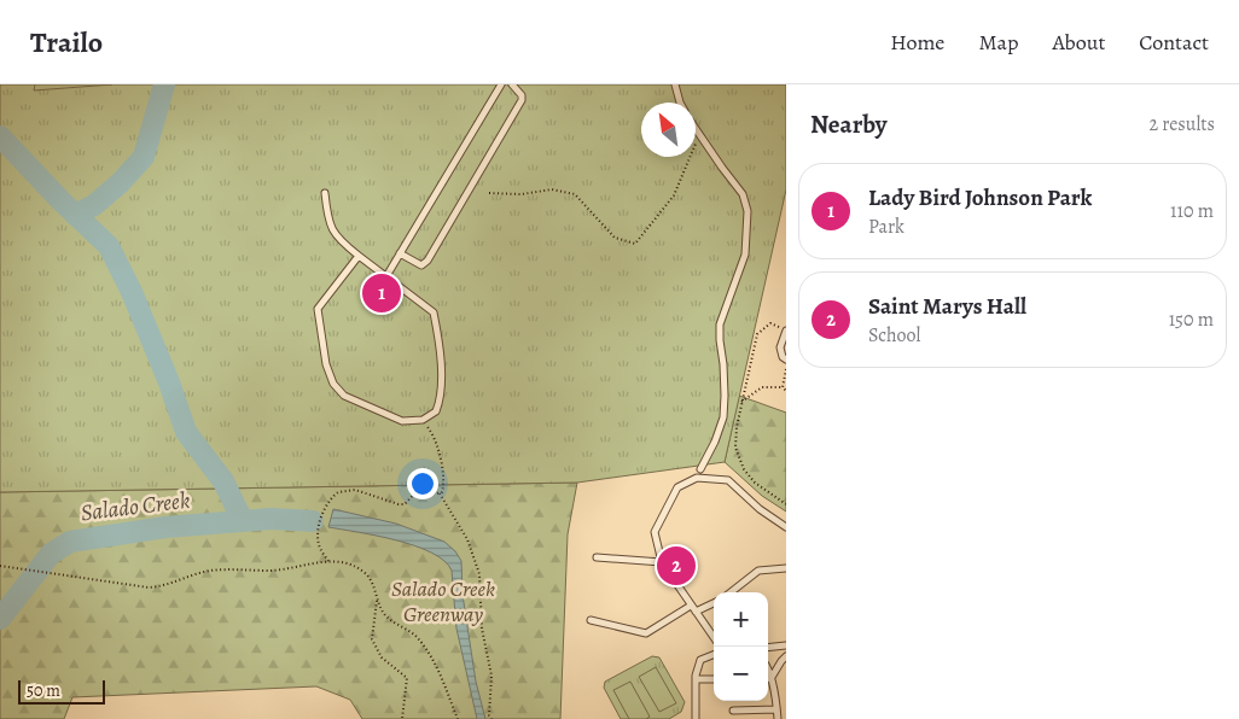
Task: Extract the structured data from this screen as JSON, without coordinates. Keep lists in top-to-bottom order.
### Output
{
  "water": ["Salado Creek"],
  "parks": ["Salado Creek Greenway"],
  "scale_bar": "50 m",
  "north": "top left",
  "page": {
    "header": "Trailo",
    "nav": [
      "Home",
      "Map",
      "About",
      "Contact"
    ],
    "heading": ["Nearby", "2 results"],
    "list": [
      {
        "mark": "1",
        "name": "Lady Bird Johnson Park",
        "note": "Park",
        "value": "110 m"
      },
      {
        "mark": "2",
        "name": "Saint Marys Hall",
        "note": "School",
        "value": "150 m"
      }
    ],
    "pins": ["1", "2"],
    "map_buttons": ["+", "−"],
    "scale": "50 m"
  }
}
